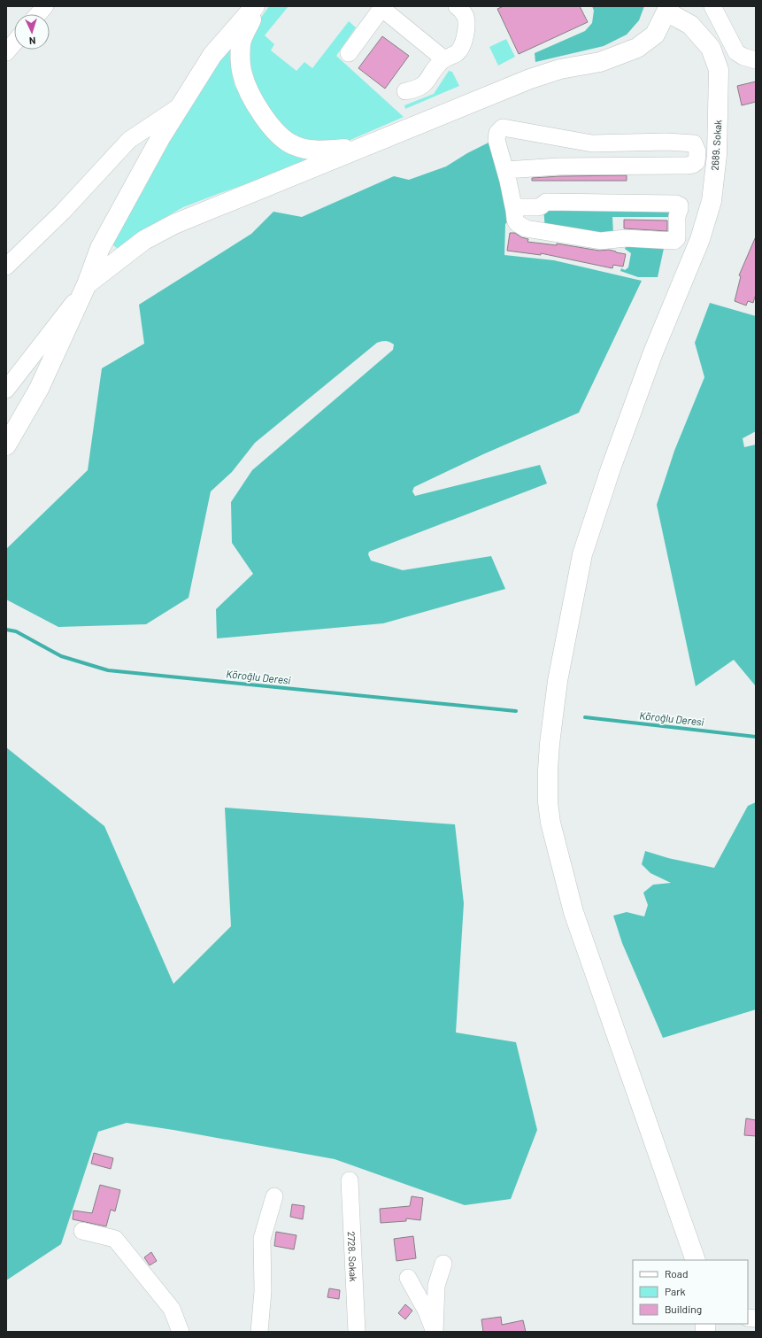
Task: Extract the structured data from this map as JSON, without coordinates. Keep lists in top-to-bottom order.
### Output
{
  "streets": {
    "main road": ["2689. Sokak"],
    "street": ["2728. Sokak"]
  },
  "water": ["Köroğlu Deresi"],
  "legend": ["Road", "Park", "Building"],
  "north": "bottom"
}
